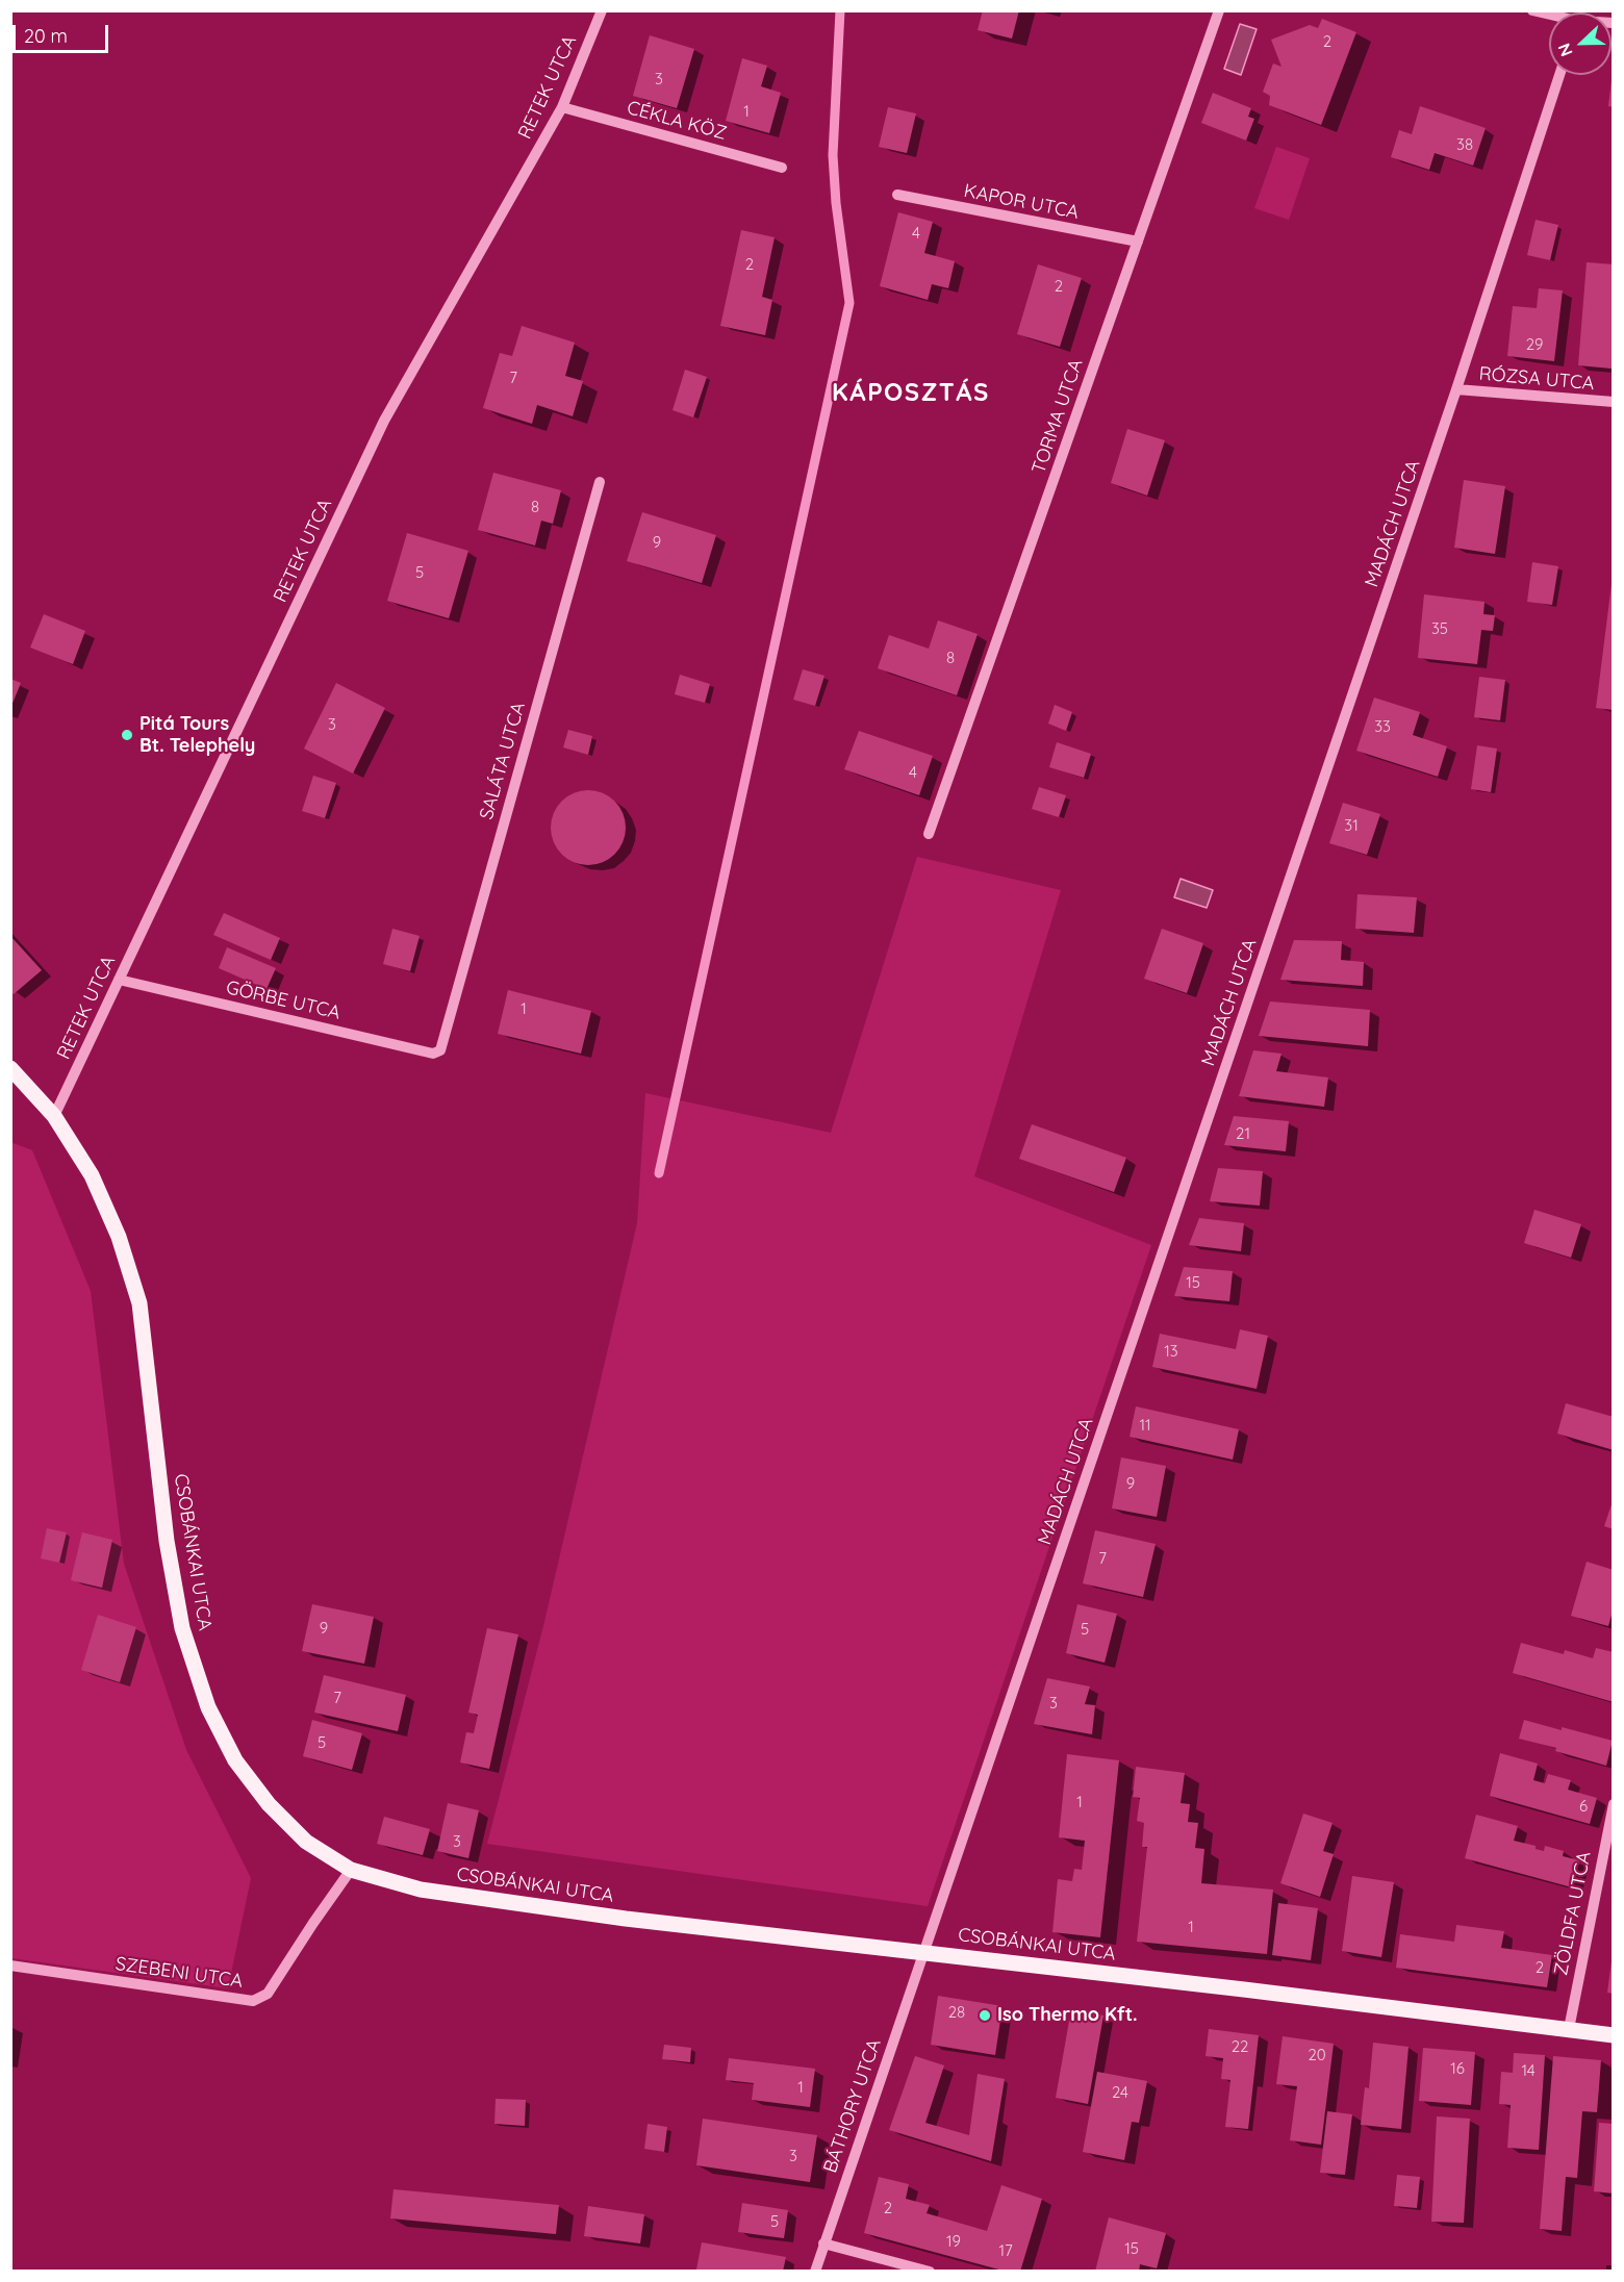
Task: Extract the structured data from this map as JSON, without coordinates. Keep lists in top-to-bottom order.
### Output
{
  "streets": {
    "main road": ["CSOBÁNKAI UTCA"],
    "street": [
      "RETEK UTCA",
      "CÉKLA KÖZ",
      "KAPOR UTCA",
      "RÓZSA UTCA",
      "TORMA UTCA",
      "MADÁCH UTCA",
      "SALÁTA UTCA",
      "GÖRBE UTCA",
      "ZÖLDFA UTCA",
      "SZEBENI UTCA",
      "BÁTHORY UTCA"
    ]
  },
  "crossings": [
    ["RETEK UTCA", "CÉKLA KÖZ"],
    ["RETEK UTCA", "GÖRBE UTCA"],
    ["RETEK UTCA", "CSOBÁNKAI UTCA"],
    ["KAPOR UTCA", "TORMA UTCA"],
    ["RÓZSA UTCA", "MADÁCH UTCA"],
    ["MADÁCH UTCA", "CSOBÁNKAI UTCA"],
    ["MADÁCH UTCA", "BÁTHORY UTCA"],
    ["SALÁTA UTCA", "GÖRBE UTCA"],
    ["CSOBÁNKAI UTCA", "ZÖLDFA UTCA"],
    ["CSOBÁNKAI UTCA", "SZEBENI UTCA"],
    ["CSOBÁNKAI UTCA", "BÁTHORY UTCA"]
  ],
  "districts": ["KÁPOSZTÁS"],
  "places": ["Pitá Tours Bt. Telephely", "Iso Thermo Kft."],
  "house_numbers": [
    "2",
    "3",
    "1",
    "38",
    "4",
    "2",
    "2",
    "29",
    "7",
    "8",
    "9",
    "5",
    "35",
    "8",
    "3",
    "33",
    "4",
    "31",
    "1",
    "21",
    "15",
    "13",
    "11",
    "9",
    "7",
    "9",
    "5",
    "7",
    "3",
    "5",
    "1",
    "6",
    "3",
    "1",
    "2",
    "28",
    "22",
    "20",
    "16",
    "14",
    "1",
    "24",
    "3",
    "2",
    "5",
    "19",
    "15",
    "17"
  ],
  "scale_bar": "20 m",
  "north": "left"
}
